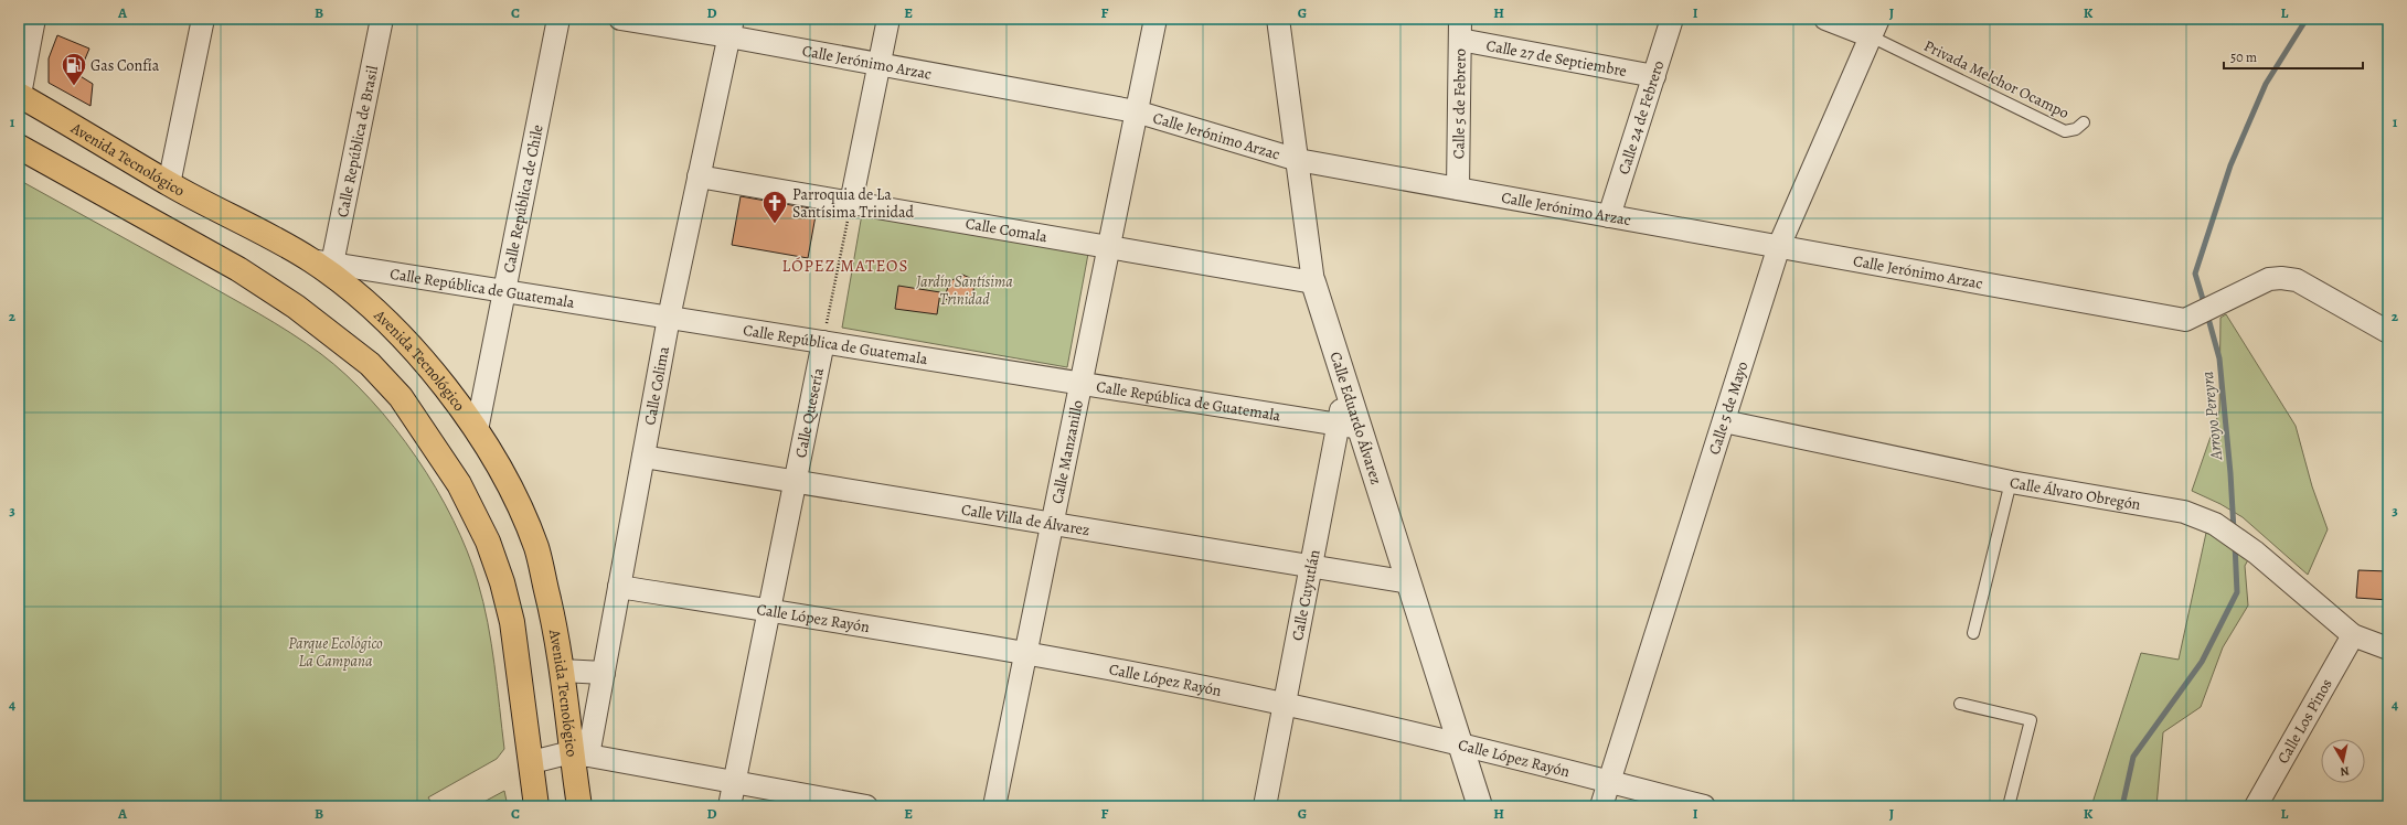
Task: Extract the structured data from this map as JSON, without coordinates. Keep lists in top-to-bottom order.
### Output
{
  "streets": {
    "main road": ["Avenida Tecnológico"],
    "street": [
      "Calle 27 de Septiembre",
      "Calle Jerónimo Arzac",
      "Calle 5 de Febrero",
      "Calle 24 de Febrero",
      "Calle República de Brasil",
      "Calle República de Chile",
      "Calle Comala",
      "Calle República de Guatemala",
      "Calle Colima",
      "Calle 5 de Mayo",
      "Calle Quesería",
      "Calle Eduardo Álvarez",
      "Calle Manzanillo",
      "Calle Álvaro Obregón",
      "Calle Villa de Álvarez",
      "Calle Cuyutlán",
      "Calle López Rayón",
      "Calle Los Pinos"
    ],
    "lane": ["Privada Melchor Ocampo"]
  },
  "crossings": [
    ["Calle 27 de Septiembre", "Calle 5 de Febrero"],
    ["Calle 27 de Septiembre", "Calle 24 de Febrero"],
    ["Calle Jerónimo Arzac", "Calle 5 de Febrero"],
    ["Calle Jerónimo Arzac", "Calle 24 de Febrero"],
    ["Calle Jerónimo Arzac", "Calle Colima"],
    ["Calle Jerónimo Arzac", "Calle 5 de Mayo"],
    ["Calle Jerónimo Arzac", "Calle Eduardo Álvarez"],
    ["Calle Jerónimo Arzac", "Calle Manzanillo"],
    ["Privada Melchor Ocampo", "Calle 5 de Mayo"],
    ["Calle República de Brasil", "Avenida Tecnológico"],
    ["Calle República de Brasil", "Calle República de Guatemala"],
    ["Avenida Tecnológico", "Calle República de Chile"],
    ["Avenida Tecnológico", "Calle República de Guatemala"],
    ["Avenida Tecnológico", "Calle Colima"],
    ["Calle República de Chile", "Calle República de Guatemala"],
    ["Calle Comala", "Calle Colima"],
    ["Calle Comala", "Calle Eduardo Álvarez"],
    ["Calle Comala", "Calle Manzanillo"],
    ["Calle República de Guatemala", "Calle Colima"],
    ["Calle República de Guatemala", "Calle Quesería"],
    ["Calle República de Guatemala", "Calle Eduardo Álvarez"],
    ["Calle República de Guatemala", "Calle Manzanillo"],
    ["Calle República de Guatemala", "Calle Cuyutlán"],
    ["Calle Colima", "Calle Villa de Álvarez"],
    ["Calle Colima", "Calle López Rayón"],
    ["Calle 5 de Mayo", "Calle Álvaro Obregón"],
    ["Calle 5 de Mayo", "Calle López Rayón"],
    ["Calle Quesería", "Calle Villa de Álvarez"],
    ["Calle Quesería", "Calle López Rayón"],
    ["Calle Eduardo Álvarez", "Calle Villa de Álvarez"],
    ["Calle Eduardo Álvarez", "Calle Cuyutlán"],
    ["Calle Eduardo Álvarez", "Calle López Rayón"],
    ["Calle Manzanillo", "Calle Villa de Álvarez"],
    ["Calle Manzanillo", "Calle López Rayón"],
    ["Calle Álvaro Obregón", "Calle Los Pinos"],
    ["Calle Villa de Álvarez", "Calle Cuyutlán"],
    ["Calle Cuyutlán", "Calle López Rayón"]
  ],
  "districts": ["LÓPEZ MATEOS"],
  "water": ["Arroyo Pereyra"],
  "parks": ["Jardín Santísima Trinidad", "Parque Ecológico La Campana"],
  "places": {
    "fuel station": ["Gas Confía"],
    "church": ["Parroquia de La Santísima Trinidad"]
  },
  "scale_bar": "50 m",
  "north": "bottom",
  "grid": {
    "columns": [
      "A",
      "B",
      "C",
      "D",
      "E",
      "F",
      "G",
      "H",
      "I",
      "J",
      "K",
      "L"
    ],
    "rows": [
      "1",
      "2",
      "3",
      "4"
    ]
  }
}
